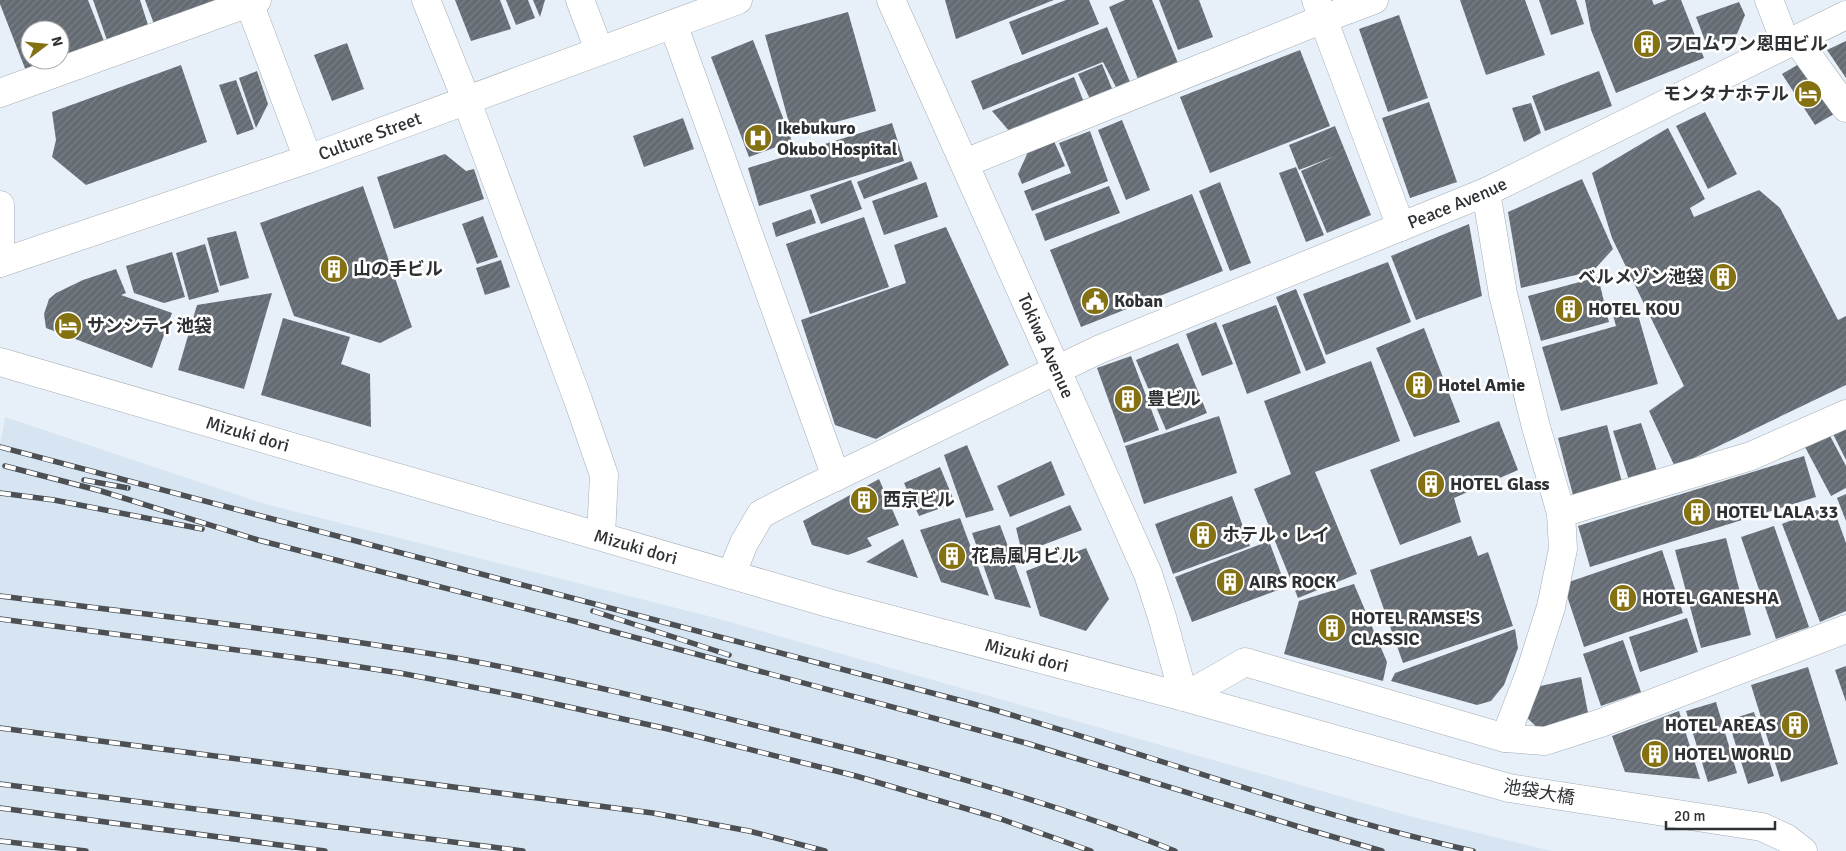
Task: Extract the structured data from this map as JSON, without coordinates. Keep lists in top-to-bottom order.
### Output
{
  "streets": {
    "street": [
      "Culture Street",
      "Peace Avenue",
      "Tokiwa Avenue",
      "Mizuki dori",
      "池袋大橋"
    ]
  },
  "crossings": [
    ["Peace Avenue", "Tokiwa Avenue"],
    ["Peace Avenue", "Mizuki dori"],
    ["Tokiwa Avenue", "Mizuki dori"],
    ["Mizuki dori", "池袋大橋"]
  ],
  "places": {
    "building": [
      "フロムワン恩田ビル",
      "山の手ビル",
      "ベルメゾン池袋",
      "HOTEL KOU",
      "Hotel Amie",
      "豊ビル",
      "HOTEL Glass",
      "西京ビル",
      "HOTEL LALA 33",
      "ホテル・レイ",
      "花鳥風月ビル",
      "AIRS ROCK",
      "HOTEL GANESHA",
      "HOTEL RAMSE'S CLASSIC",
      "HOTEL AREAS",
      "HOTEL WORLD"
    ],
    "hotel": ["モンタナホテル", "サンシティ池袋"],
    "hospital": ["Ikebukuro Okubo Hospital"],
    "public building": ["Koban"]
  },
  "scale_bar": "20 m",
  "north": "right"
}
